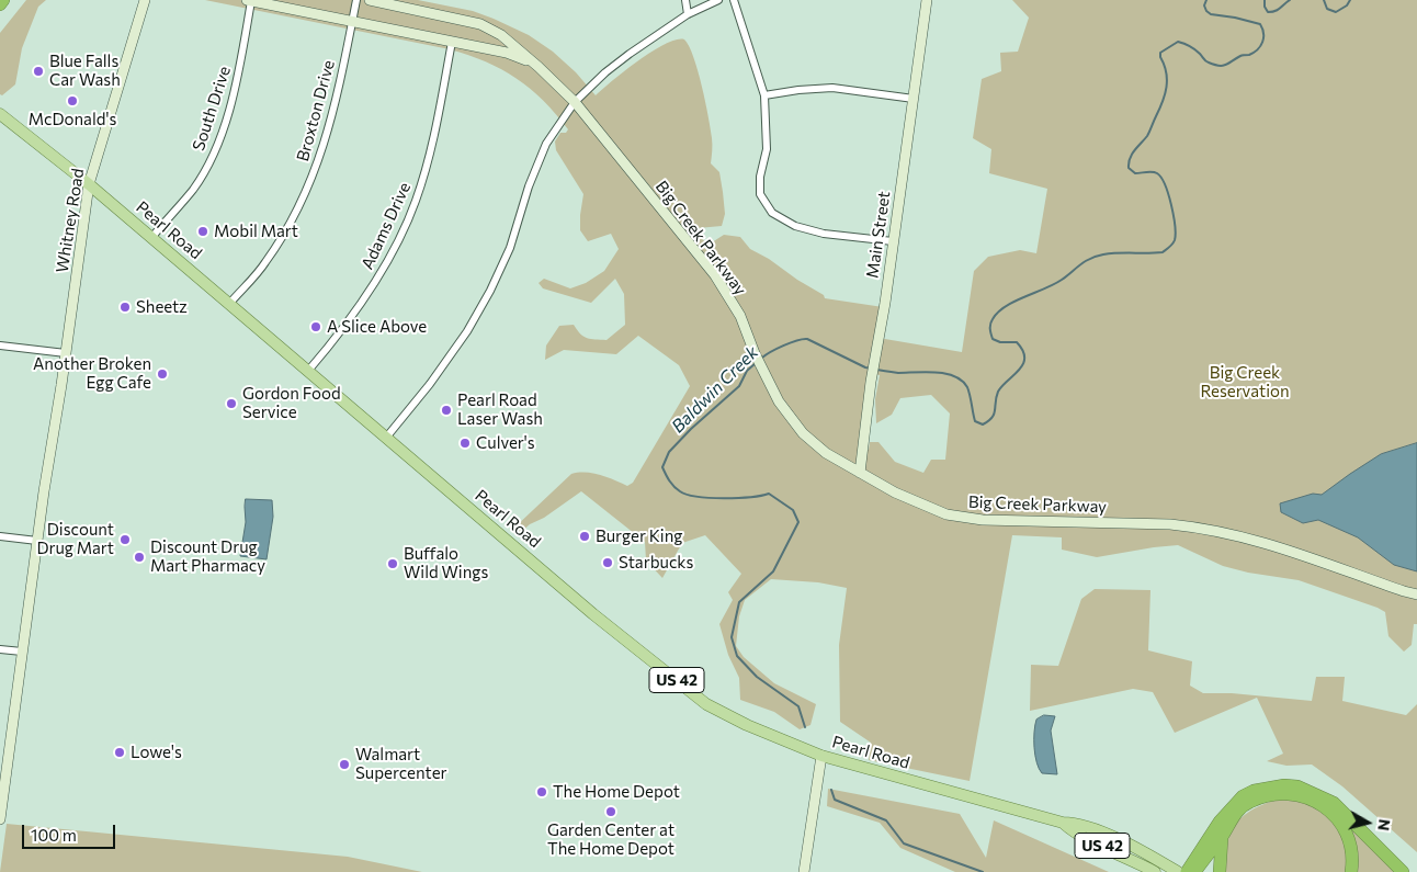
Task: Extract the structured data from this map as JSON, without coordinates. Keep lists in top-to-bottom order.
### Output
{
  "streets": {
    "main road": ["Pearl Road", "US 42"],
    "street": [
      "South Drive",
      "Broxton Drive",
      "Whitney Road",
      "Adams Drive",
      "Main Street",
      "Big Creek Parkway"
    ]
  },
  "crossings": [
    ["South Drive", "Pearl Road"],
    ["South Drive", "Big Creek Parkway"],
    ["Broxton Drive", "Pearl Road"],
    ["Broxton Drive", "Big Creek Parkway"],
    ["Whitney Road", "Pearl Road"],
    ["Adams Drive", "Pearl Road"],
    ["Adams Drive", "Big Creek Parkway"],
    ["Main Street", "Big Creek Parkway"]
  ],
  "water": ["Baldwin Creek"],
  "parks": ["Big Creek Reservation"],
  "places": [
    "Blue Falls Car Wash",
    "McDonald's",
    "Mobil Mart",
    "Sheetz",
    "A Slice Above",
    "Another Broken Egg Cafe",
    "Gordon Food Service",
    "Pearl Road Laser Wash",
    "Culver's",
    "Burger King",
    "Discount Drug Mart",
    "Discount Drug Mart Pharmacy",
    "Starbucks",
    "Buffalo Wild Wings",
    "Lowe's",
    "Walmart Supercenter",
    "The Home Depot",
    "Garden Center at The Home Depot"
  ],
  "scale_bar": "100 m",
  "north": "right"
}
